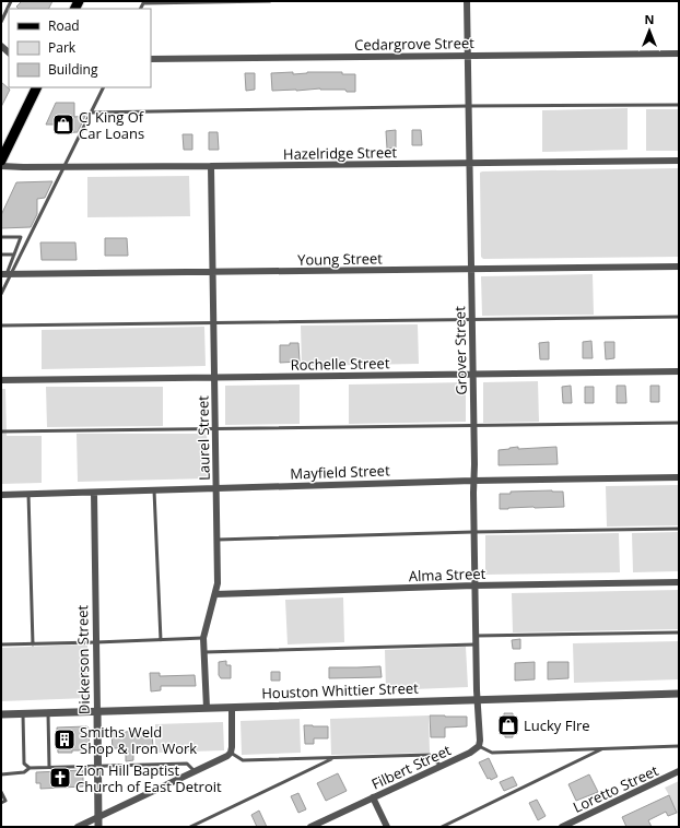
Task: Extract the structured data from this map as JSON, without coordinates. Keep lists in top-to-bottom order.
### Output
{
  "streets": {
    "street": [
      "Cedargrove Street",
      "Hazelridge Street",
      "Young Street",
      "Grover Street",
      "Rochelle Street",
      "Laurel Street",
      "Mayfield Street",
      "Alma Street",
      "Dickerson Street",
      "Houston Whittier Street",
      "Filbert Street",
      "Loretto Street"
    ]
  },
  "crossings": [
    ["Cedargrove Street", "Grover Street"],
    ["Hazelridge Street", "Grover Street"],
    ["Hazelridge Street", "Laurel Street"],
    ["Young Street", "Grover Street"],
    ["Young Street", "Laurel Street"],
    ["Grover Street", "Rochelle Street"],
    ["Grover Street", "Mayfield Street"],
    ["Grover Street", "Alma Street"],
    ["Grover Street", "Houston Whittier Street"],
    ["Rochelle Street", "Laurel Street"],
    ["Laurel Street", "Mayfield Street"],
    ["Laurel Street", "Alma Street"],
    ["Laurel Street", "Houston Whittier Street"],
    ["Mayfield Street", "Dickerson Street"],
    ["Dickerson Street", "Houston Whittier Street"]
  ],
  "places": {
    "shop": ["CJ King Of Car Loans", "Lucky FIre"],
    "building": ["Smiths Weld Shop & Iron Work"],
    "church": ["Zion Hill Baptist Church of East Detroit"]
  },
  "legend": ["Road", "Park", "Building"],
  "north": "top"
}
